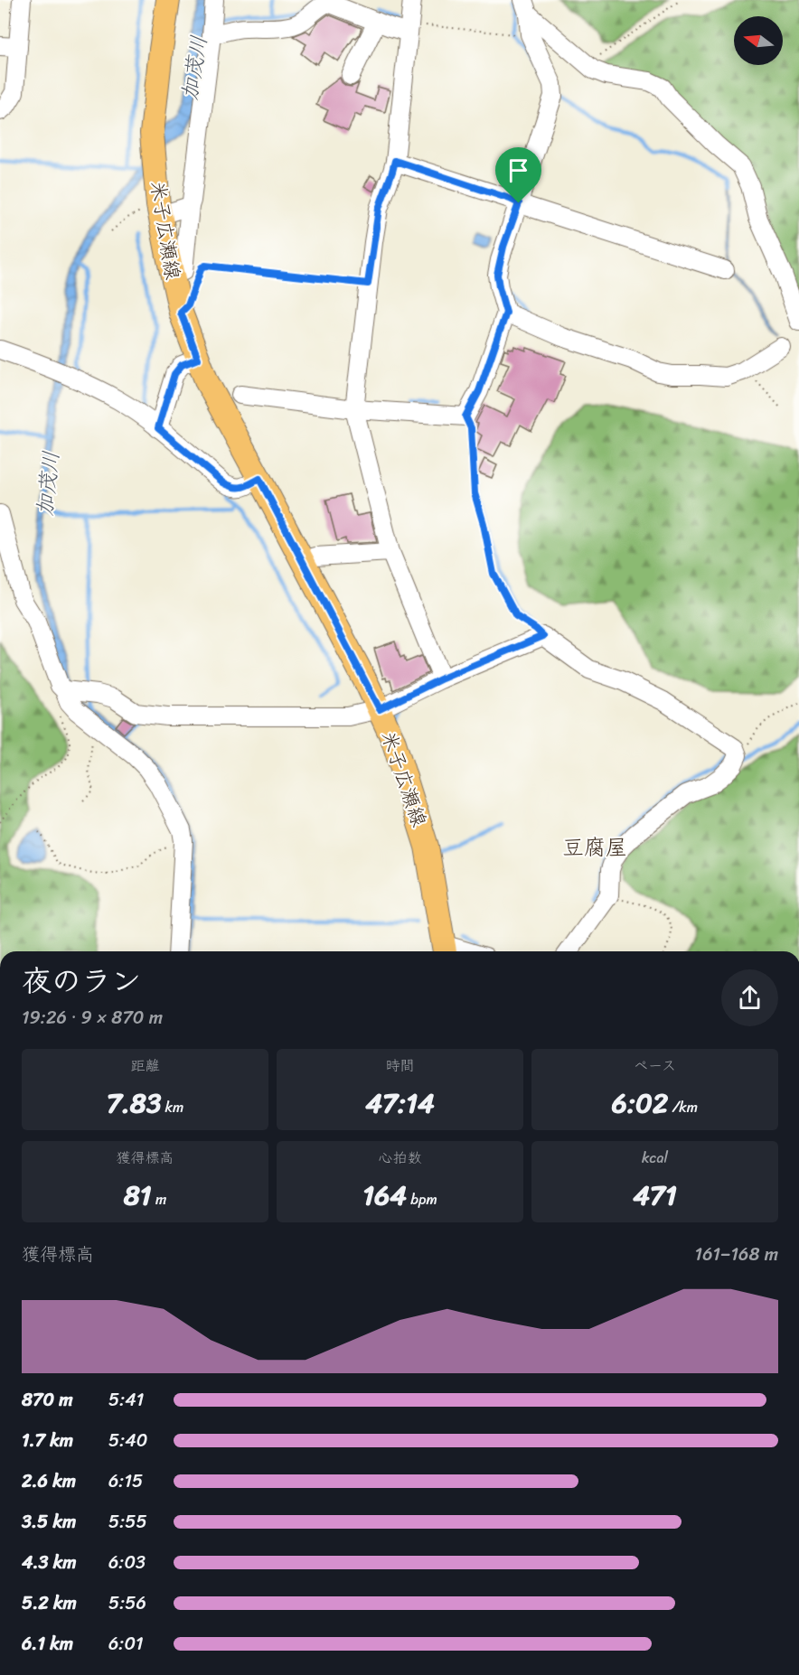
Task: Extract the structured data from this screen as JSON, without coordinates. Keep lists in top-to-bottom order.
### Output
{
  "streets": {
    "main road": ["米子広瀬線"]
  },
  "districts": ["豆腐屋"],
  "water": ["加茂川"],
  "north": "left",
  "page": {
    "heading": ["夜のラン", "19:26 · 9 × 870 m"],
    "stats": [
      ["距離", "7.83 km"],
      ["時間", "47:14"],
      ["ペース", "6:02 /km"],
      ["獲得標高", "81 m"],
      ["心拍数", "164 bpm"],
      ["kcal", "471"]
    ],
    "chart": ["獲得標高", "161–168 m"],
    "list": [
      {
        "name": "870 m",
        "note": "5:41"
      },
      {
        "name": "1.7 km",
        "note": "5:40"
      },
      {
        "name": "2.6 km",
        "note": "6:15"
      },
      {
        "name": "3.5 km",
        "note": "5:55"
      },
      {
        "name": "4.3 km",
        "note": "6:03"
      },
      {
        "name": "5.2 km",
        "note": "5:56"
      },
      {
        "name": "6.1 km",
        "note": "6:01"
      }
    ]
  }
}
